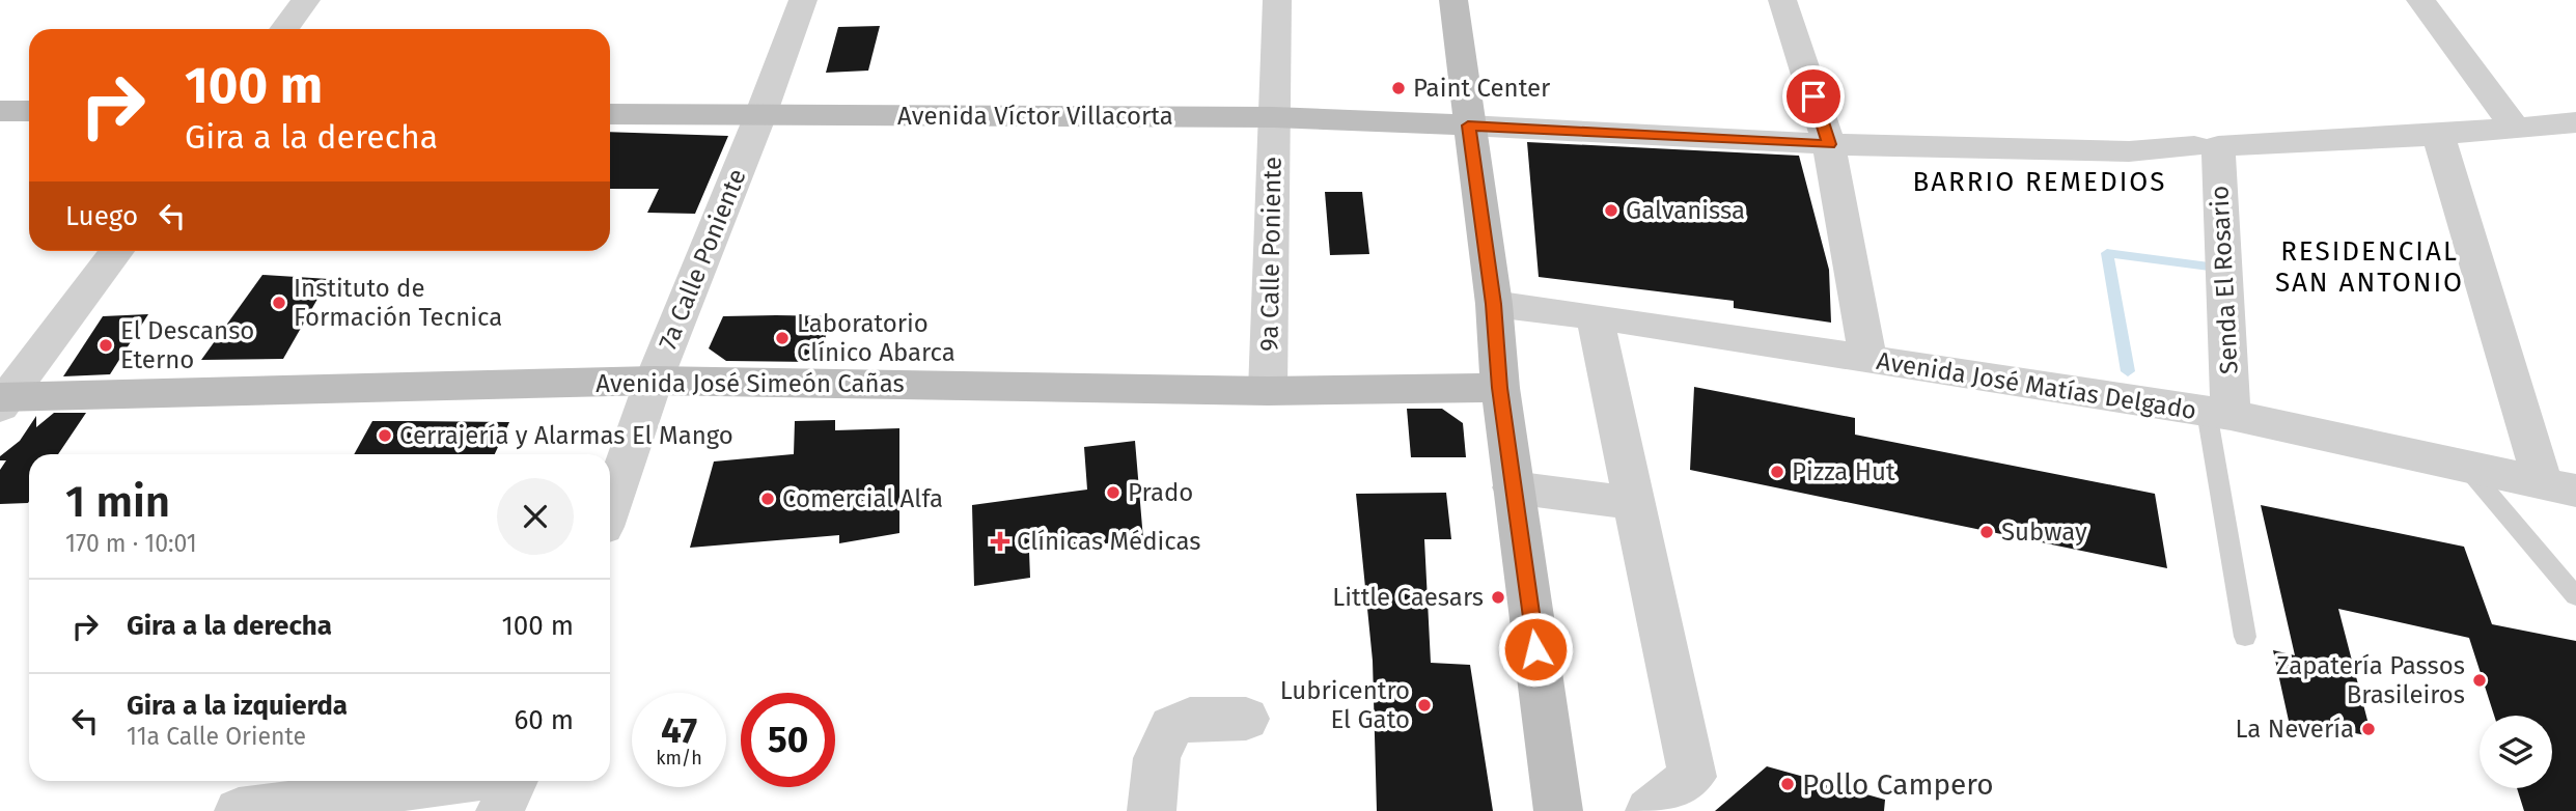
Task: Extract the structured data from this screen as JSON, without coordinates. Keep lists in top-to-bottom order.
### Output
{
  "streets": {
    "main road": ["Avenida Víctor Villacorta", "Avenida José Simeón Cañas"],
    "street": [
      "9a Calle Poniente",
      "7a Calle Poniente",
      "Senda El Rosario",
      "Avenida José Matías Delgado"
    ]
  },
  "crossings": [
    ["Avenida Víctor Villacorta", "9a Calle Poniente"],
    ["Avenida Víctor Villacorta", "7a Calle Poniente"],
    ["9a Calle Poniente", "Avenida José Simeón Cañas"],
    ["7a Calle Poniente", "Avenida José Simeón Cañas"],
    ["Senda El Rosario", "Avenida José Matías Delgado"]
  ],
  "districts": ["BARRIO REMEDIOS", "RESIDENCIAL SAN ANTONIO"],
  "places": {
    "other": [
      "Paint Center",
      "Galvanissa",
      "Instituto de Formación Tecnica",
      "Laboratorio Clínico Abarca",
      "El Descanso Eterno",
      "Cerrajería y Alarmas El Mango",
      "Pizza Hut",
      "Prado",
      "Comercial Alfa",
      "Subway",
      "Little Caesars",
      "Zapatería Passos Brasileiros",
      "Lubricentro El Gato",
      "La Nevería",
      "Pollo Campero"
    ],
    "health": ["Clínicas Médicas"]
  },
  "page": {
    "turn": ["100 m", "Gira a la derecha"],
    "then": "Luego",
    "heading": ["1 min", "170 m · 10:01"],
    "list": [
      {
        "name": "Gira a la derecha",
        "value": "100 m"
      },
      {
        "name": "Gira a la izquierda",
        "note": "11a Calle Oriente",
        "value": "60 m"
      }
    ],
    "speed": "47 km/h",
    "limit": "50"
  }
}
